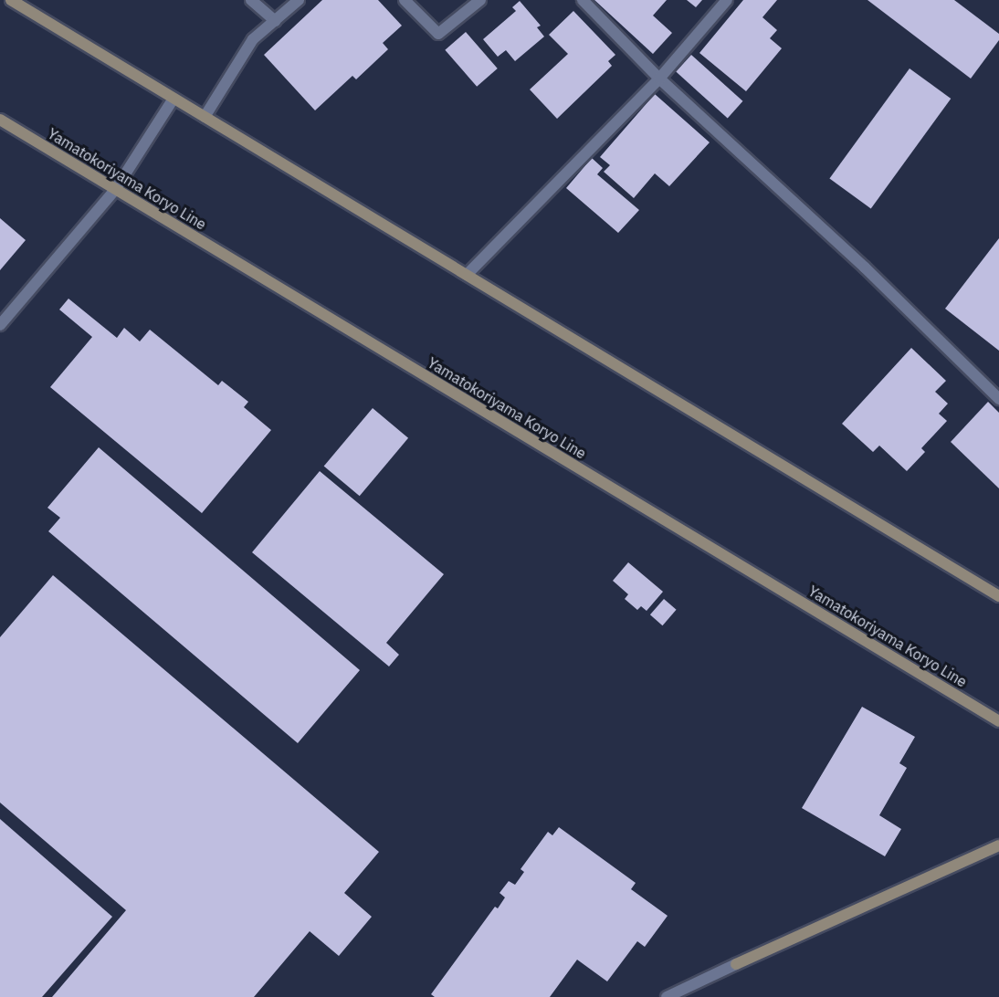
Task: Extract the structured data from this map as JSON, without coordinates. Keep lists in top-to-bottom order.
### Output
{
  "streets": {
    "main road": ["Yamatokoriyama Koryo Line"]
  }
}
